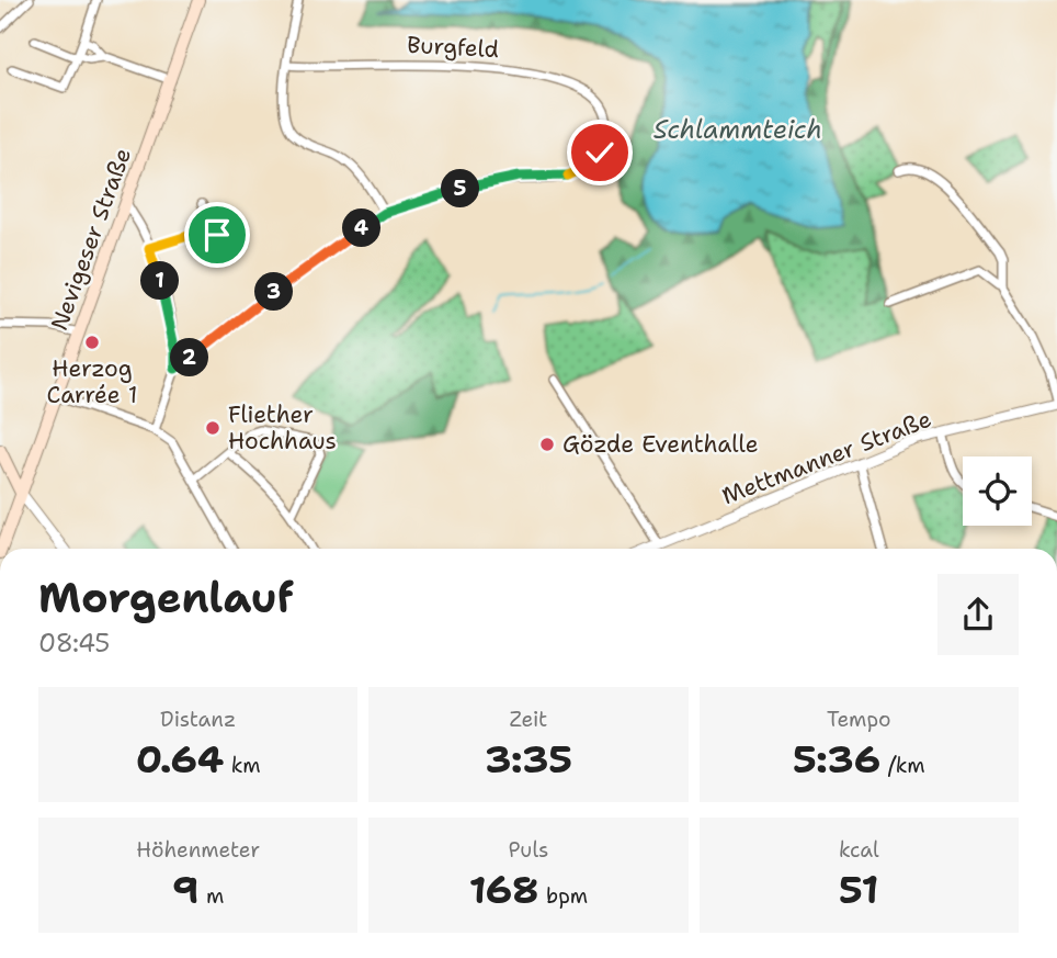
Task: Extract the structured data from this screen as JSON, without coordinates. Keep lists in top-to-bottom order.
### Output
{
  "streets": {
    "main road": ["Nevigeser Straße"],
    "street": ["Burgfeld", "Mettmanner Straße"]
  },
  "water": ["Schlammteich"],
  "places": ["Herzog Carrée 1", "Fliether Hochhaus", "Gözde Eventhalle"],
  "page": {
    "pins": [
      "5",
      "4",
      "1",
      "3",
      "2"
    ],
    "heading": ["Morgenlauf", "08:45"],
    "stats": [
      ["Distanz", "0.64 km"],
      ["Zeit", "3:35"],
      ["Tempo", "5:36 /km"],
      ["Höhenmeter", "9 m"],
      ["Puls", "168 bpm"],
      ["kcal", "51"]
    ]
  }
}
